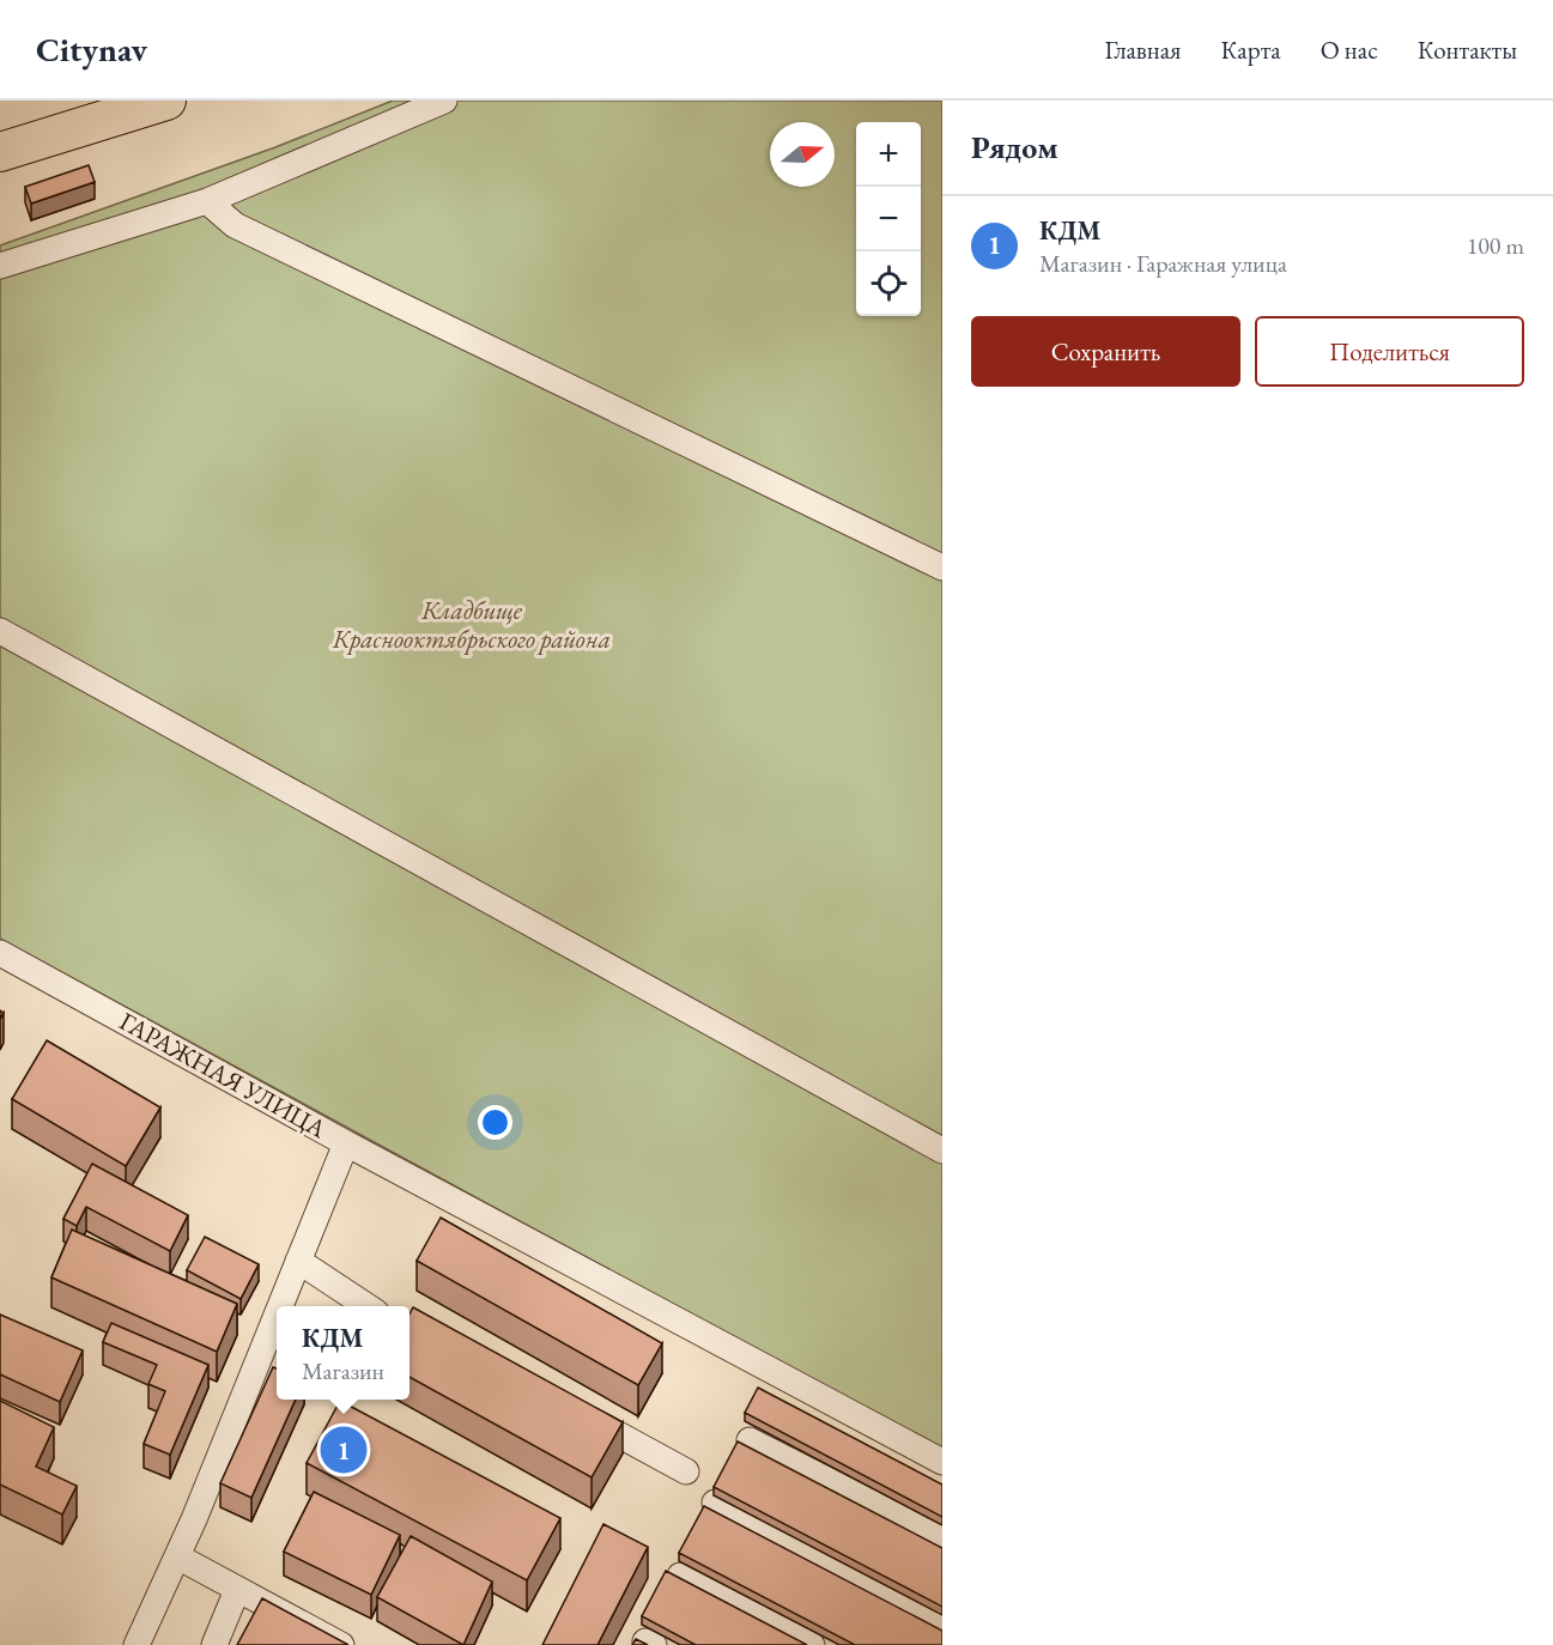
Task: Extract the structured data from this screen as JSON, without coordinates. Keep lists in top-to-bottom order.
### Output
{
  "streets": {
    "street": ["ГАРАЖНАЯ УЛИЦА"]
  },
  "parks": ["Кладбище Краснооктябрьского района"],
  "north": "right",
  "page": {
    "header": "Citynav",
    "nav": [
      "Главная",
      "Карта",
      "О нас",
      "Контакты"
    ],
    "heading": "Рядом",
    "map_buttons": ["+", "−"],
    "list": [
      {
        "mark": "1",
        "name": "КДМ",
        "note": "Магазин · Гаражная улица",
        "value": "100 m"
      }
    ],
    "buttons": ["Сохранить", "Поделиться"],
    "popup": ["КДМ", "Магазин"],
    "pins": "1"
  }
}
